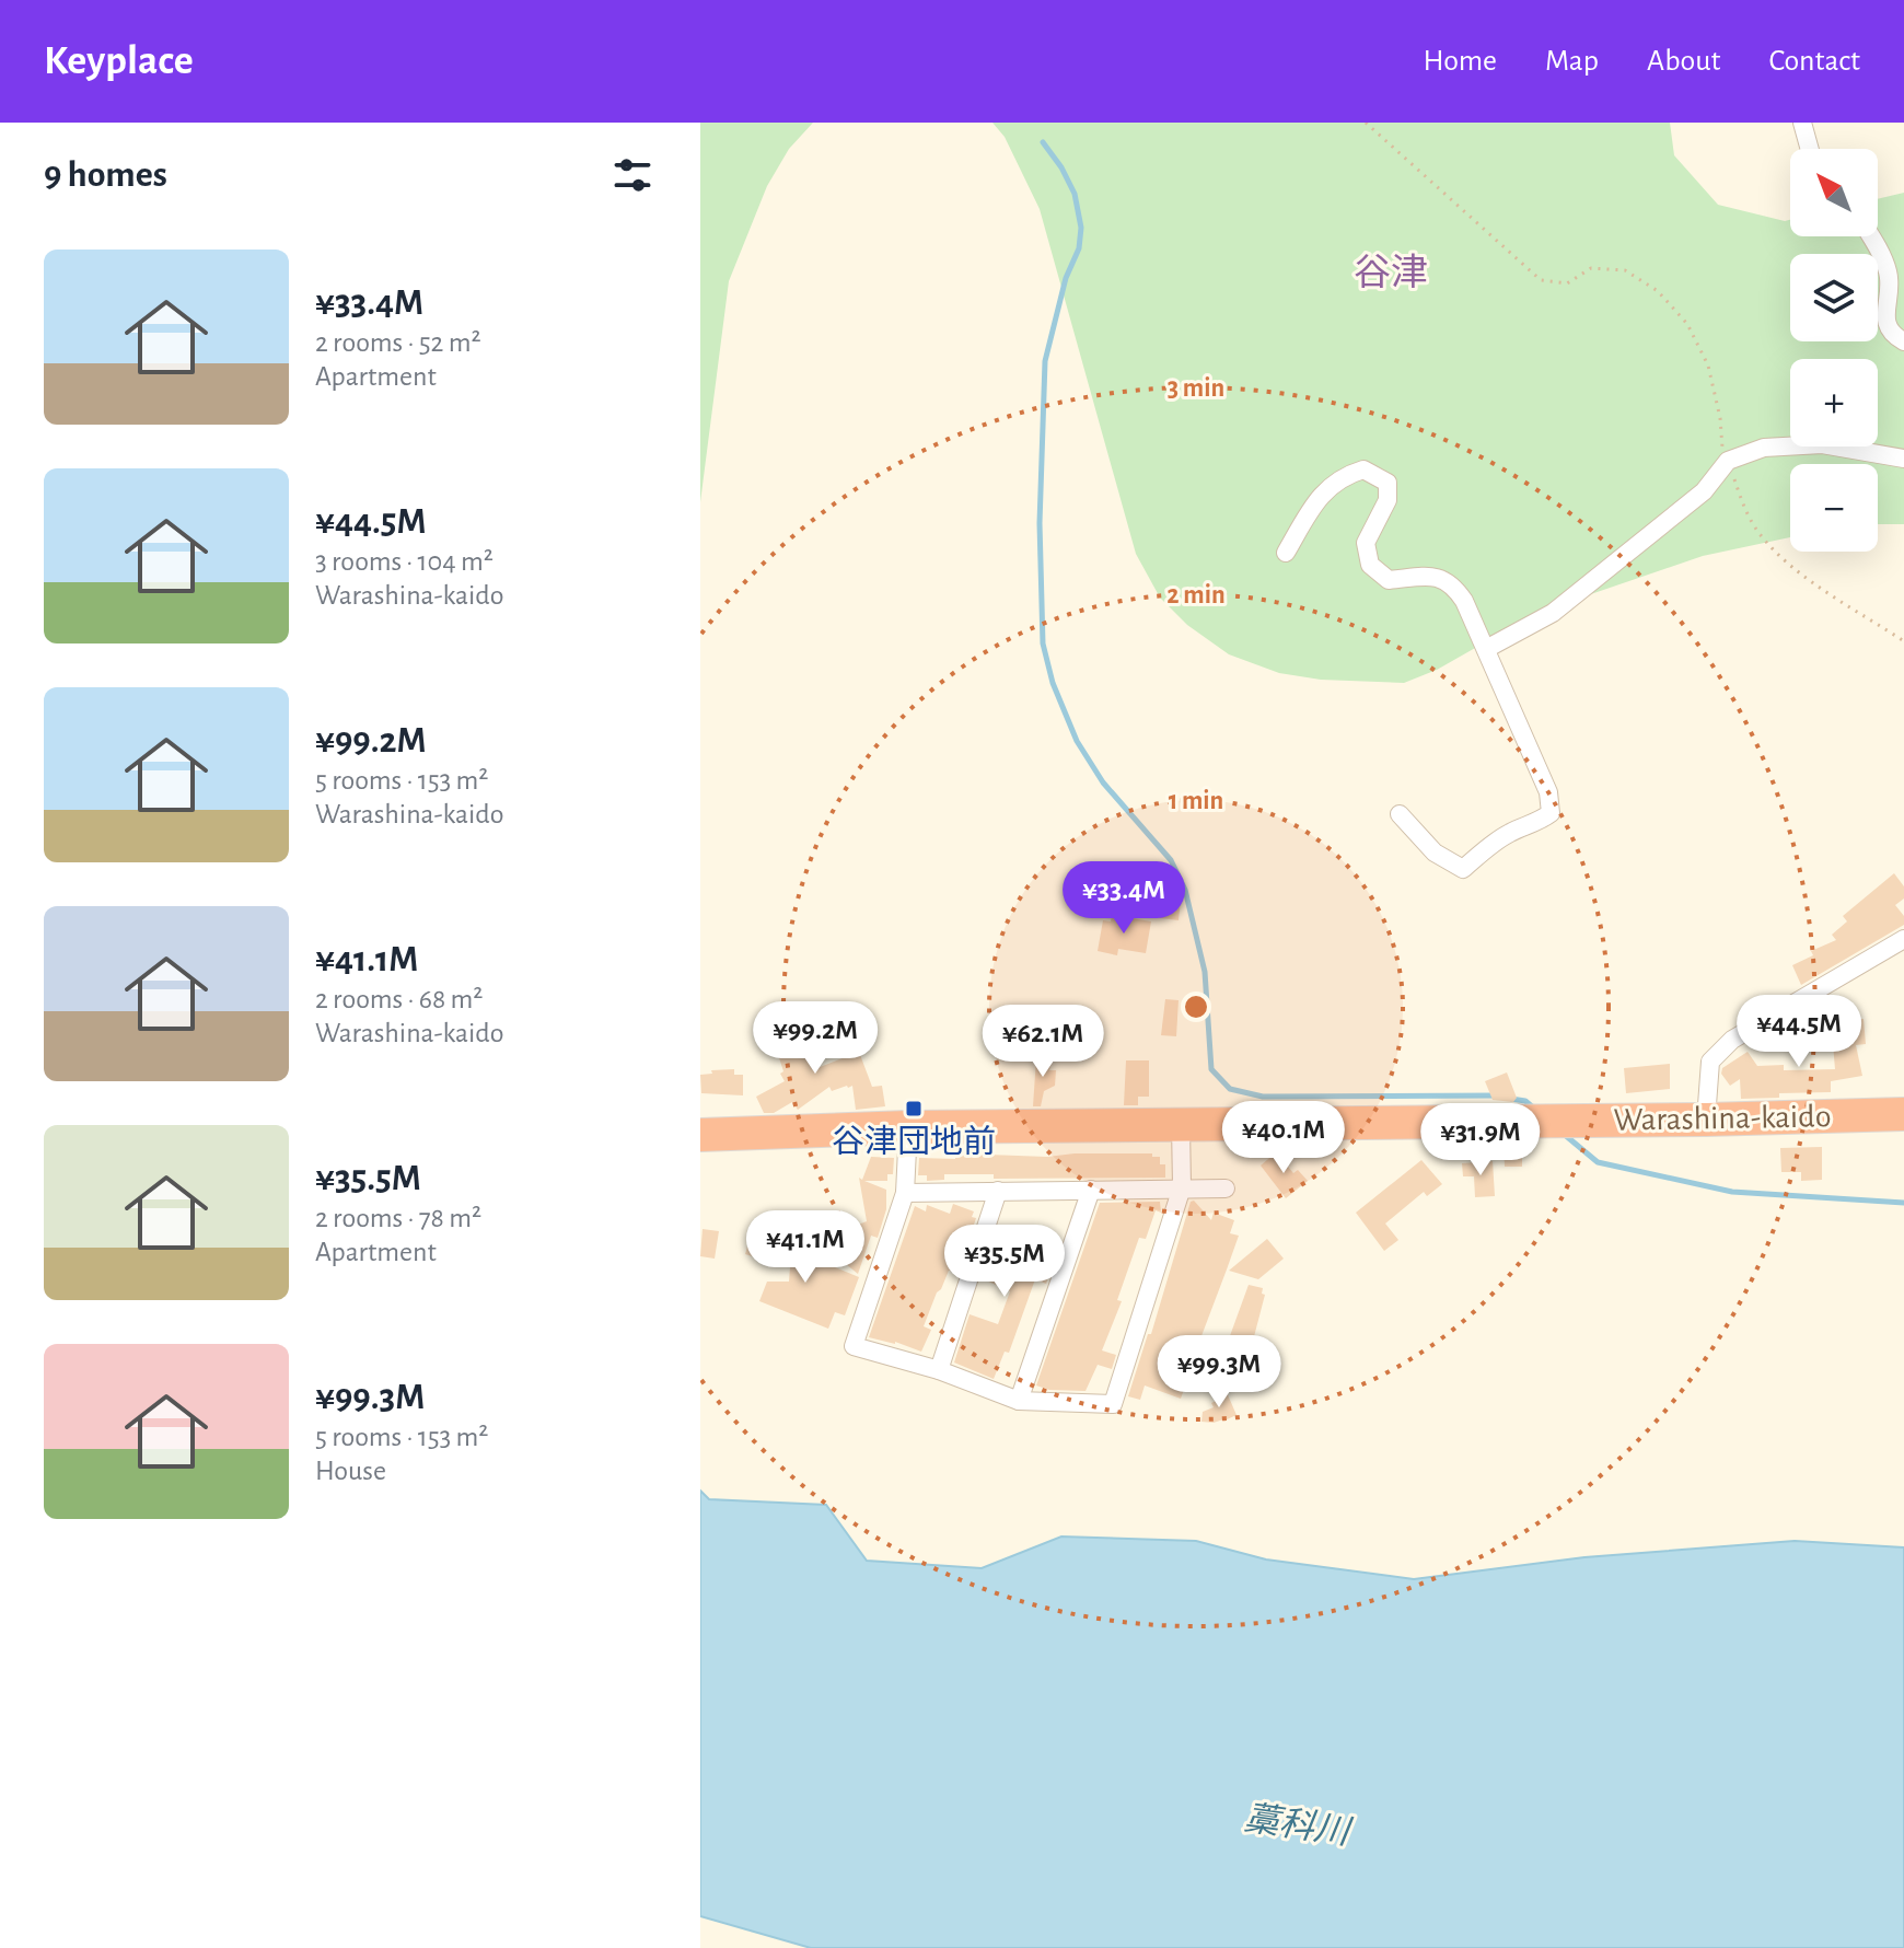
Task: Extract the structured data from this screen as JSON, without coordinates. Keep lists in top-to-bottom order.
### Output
{
  "streets": {
    "highway": ["Warashina-kaido"]
  },
  "districts": ["谷津"],
  "water": ["藁科川"],
  "places": {
    "transit": ["谷津団地前"]
  },
  "north": "top left",
  "page": {
    "header": "Keyplace",
    "nav": [
      "Home",
      "Map",
      "About",
      "Contact"
    ],
    "heading": "9 homes",
    "map_buttons": ["+", "−"],
    "list": [
      {
        "name": "¥33.4M",
        "note": "2 rooms · 52 m² · Apartment"
      },
      {
        "name": "¥44.5M",
        "note": "3 rooms · 104 m² · Warashina-kaido"
      },
      {
        "name": "¥99.2M",
        "note": "5 rooms · 153 m² · Warashina-kaido"
      },
      {
        "name": "¥41.1M",
        "note": "2 rooms · 68 m² · Warashina-kaido"
      },
      {
        "name": "¥35.5M",
        "note": "2 rooms · 78 m² · Apartment"
      },
      {
        "name": "¥99.3M",
        "note": "5 rooms · 153 m² · House"
      }
    ],
    "price": [
      "¥33.4M",
      "¥44.5M",
      "¥99.2M",
      "¥62.1M",
      "¥40.1M",
      "¥31.9M",
      "¥41.1M",
      "¥35.5M",
      "¥99.3M"
    ]
  },
  "rings": ["3 min", "2 min", "1 min"]
}
